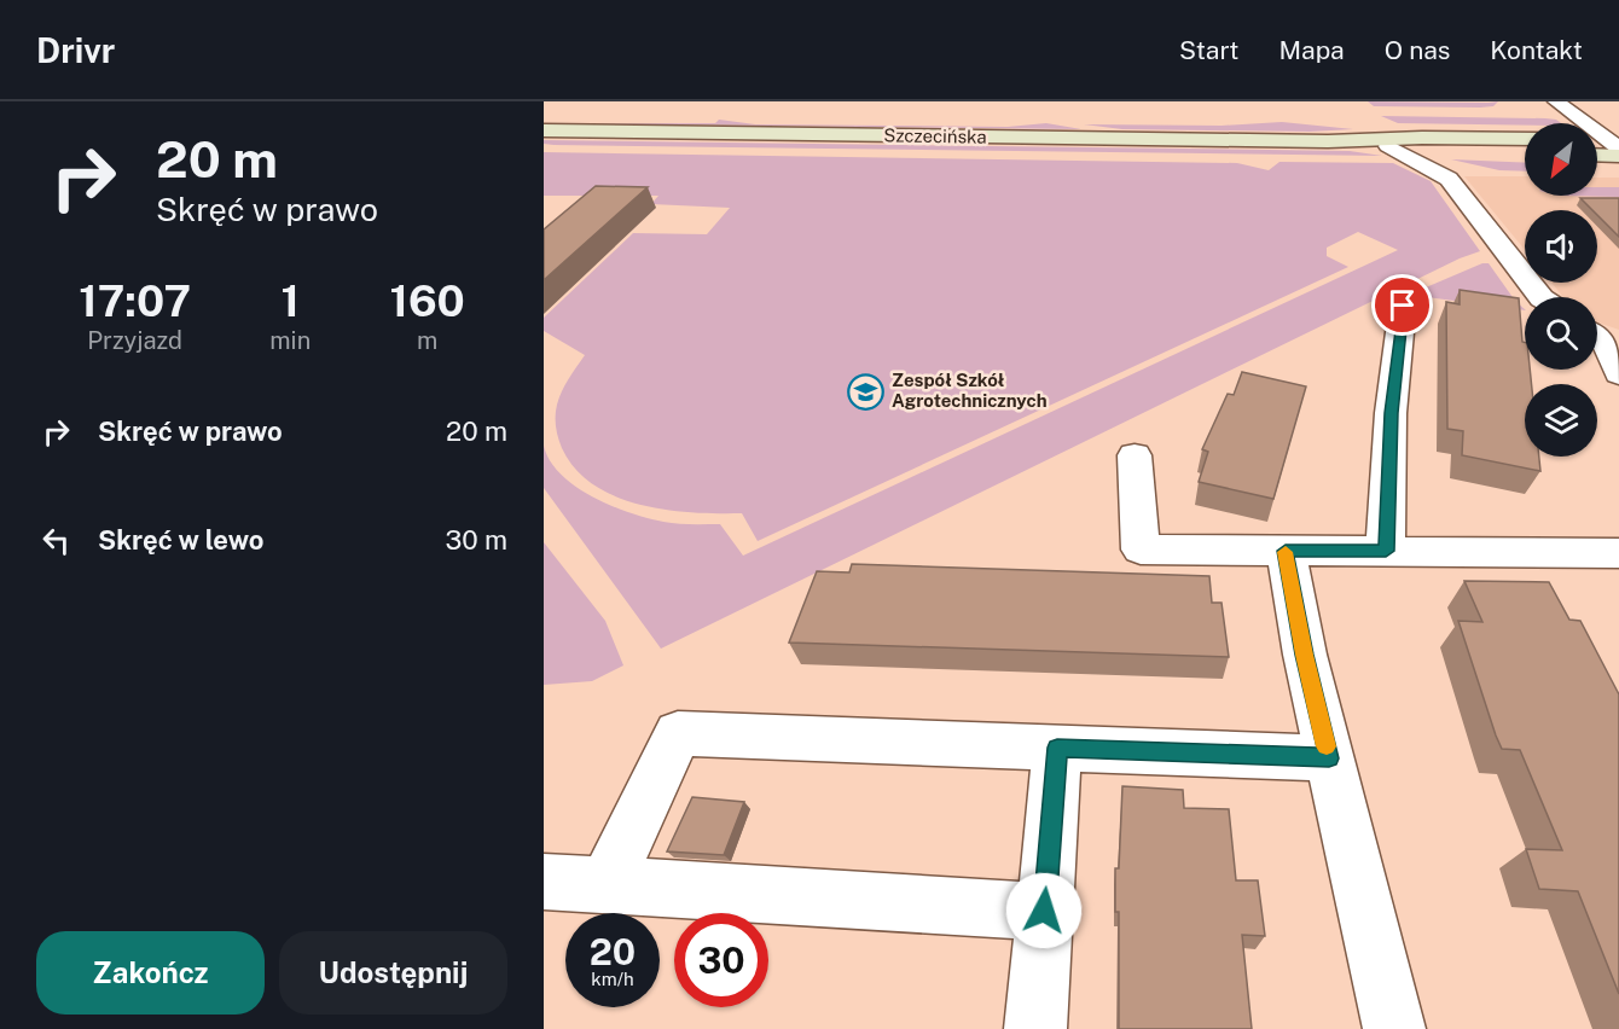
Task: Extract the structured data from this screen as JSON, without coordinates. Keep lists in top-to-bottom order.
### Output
{
  "streets": {
    "street": ["Szczecińska"]
  },
  "places": {
    "school or university": ["Zespół Szkół Agrotechnicznych"]
  },
  "north": "bottom left",
  "page": {
    "header": "Drivr",
    "nav": [
      "Start",
      "Mapa",
      "O nas",
      "Kontakt"
    ],
    "turn": ["20 m", "Skręć w prawo"],
    "eta": [
      "17:07",
      "Przyjazd",
      "1",
      "min",
      "160",
      "m"
    ],
    "list": [
      {
        "name": "Skręć w prawo",
        "value": "20 m"
      },
      {
        "name": "Skręć w lewo",
        "value": "30 m"
      }
    ],
    "speed": "20 km/h",
    "limit": "30",
    "buttons": ["Zakończ", "Udostępnij"]
  }
}
